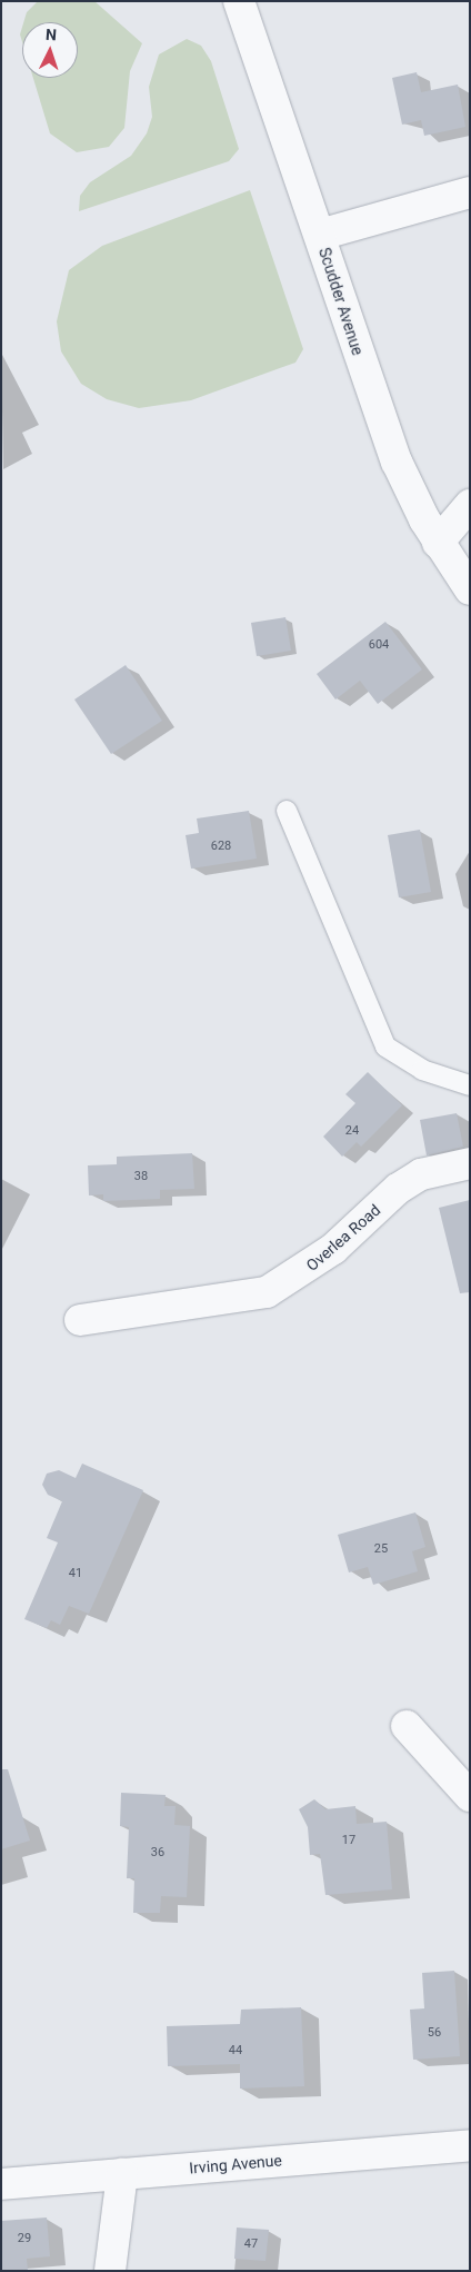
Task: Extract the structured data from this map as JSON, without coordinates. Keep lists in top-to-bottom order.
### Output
{
  "streets": {
    "street": ["Scudder Avenue", "Overlea Road", "Irving Avenue"]
  },
  "house_numbers": [
    "604",
    "628",
    "24",
    "38",
    "25",
    "41",
    "17",
    "36",
    "56",
    "44",
    "29",
    "47"
  ],
  "north": "top"
}
